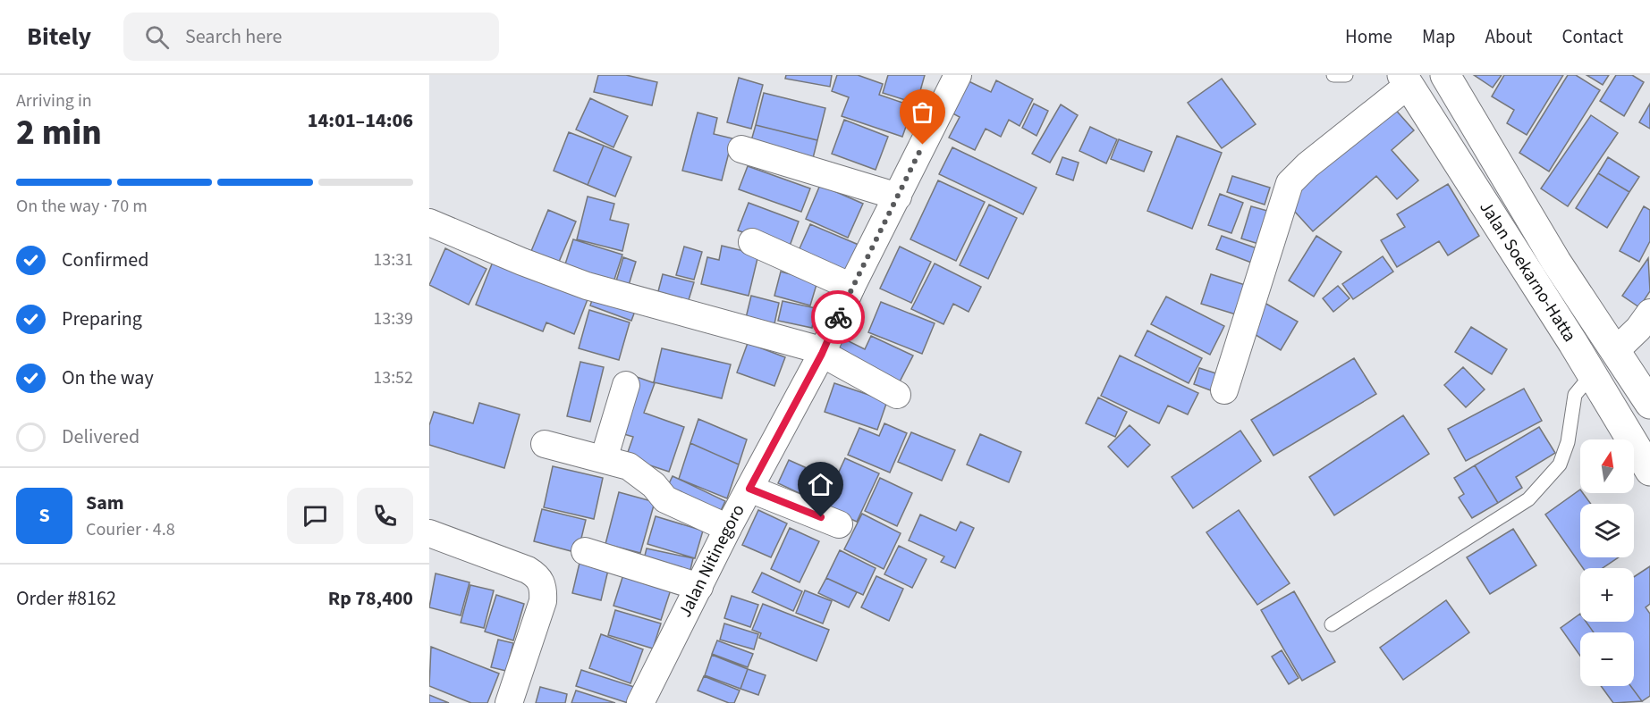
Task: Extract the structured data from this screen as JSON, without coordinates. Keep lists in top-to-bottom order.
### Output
{
  "streets": {
    "highway": ["Jalan Soekarno-Hatta"],
    "street": ["Jalan Nitinegoro"]
  },
  "north": "top",
  "page": {
    "header": "Bitely",
    "search": "Search here",
    "nav": [
      "Home",
      "Map",
      "About",
      "Contact"
    ],
    "heading": ["2 min", "Arriving in", "14:01–14:06"],
    "panel": [
      "Sam",
      "Courier · 4.8",
      "Order #8162",
      "Rp 78,400"
    ],
    "bar": "On the way · 70 m",
    "list": [
      ["Confirmed", "13:31"],
      ["Preparing", "13:39"],
      ["On the way", "13:52"],
      "Delivered"
    ],
    "map_buttons": ["+", "−"],
    "round": "S"
  }
}
